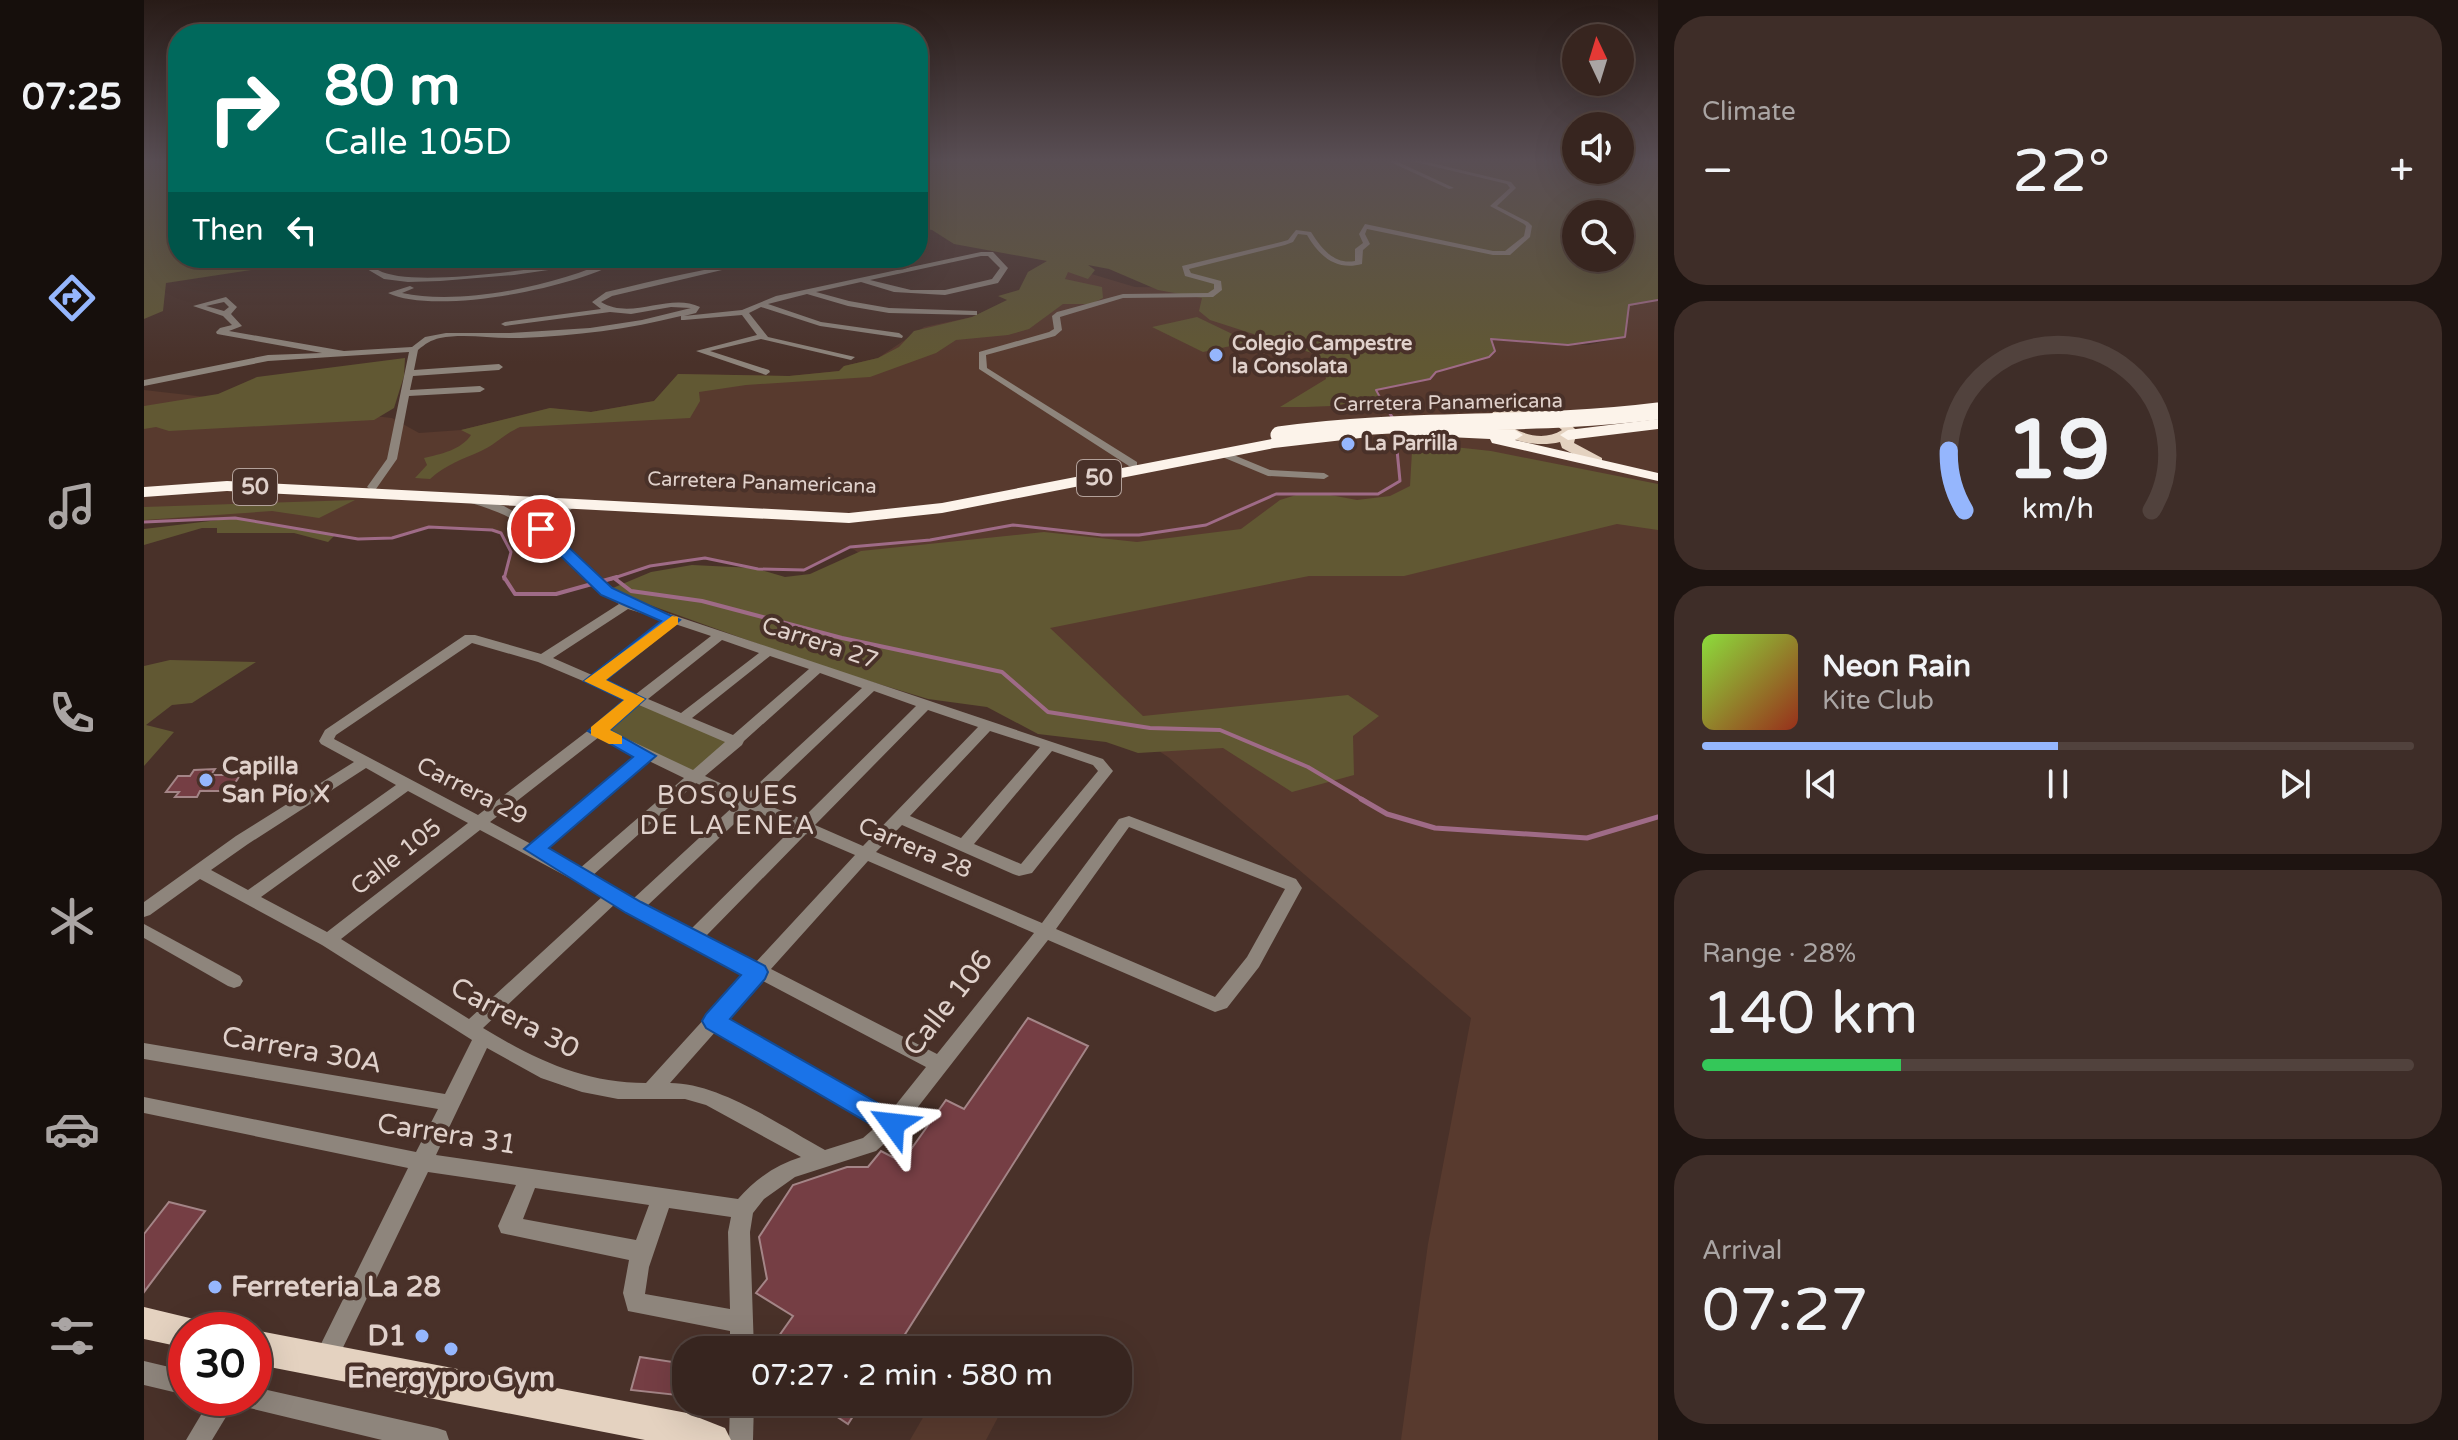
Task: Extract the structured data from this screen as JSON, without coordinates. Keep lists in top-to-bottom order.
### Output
{
  "streets": {
    "highway": ["Carretera Panamericana", "50"],
    "street": [
      "Carrera 27",
      "Carrera 29",
      "Carrera 28",
      "Calle 105",
      "Calle 106",
      "Carrera 30",
      "Carrera 30A",
      "Carrera 31"
    ]
  },
  "crossings": [
    ["Carretera Panamericana", "Carrera 27"],
    ["Carrera 27", "Calle 105"],
    ["Carrera 29", "Calle 105"],
    ["Carrera 29", "Calle 106"],
    ["Carrera 28", "Calle 105"],
    ["Carrera 28", "Calle 106"],
    ["Calle 105", "Carrera 30"],
    ["Calle 106", "Carrera 30"],
    ["Calle 106", "Carrera 31"]
  ],
  "districts": ["BOSQUES DE LA ENEA"],
  "places": [
    "Colegio Campestre la Consolata",
    "La Parrilla",
    "Capilla San Pío X",
    "Ferreteria La 28",
    "D1",
    "Energypro Gym"
  ],
  "north": "top",
  "page": {
    "tabs": "07:25",
    "tile": [
      "Climate",
      ["Range · 28%", "140 km"],
      ["Arrival", "07:27"]
    ],
    "turn": ["80 m", "Calle 105D"],
    "heat": ["−", "22°", "+"],
    "then": "Then",
    "song": ["Neon Rain", "Kite Club"],
    "limit": "30",
    "trip": "07:27 · 2 min · 580 m",
    "gauge": ["19", "km/h"]
  }
}
